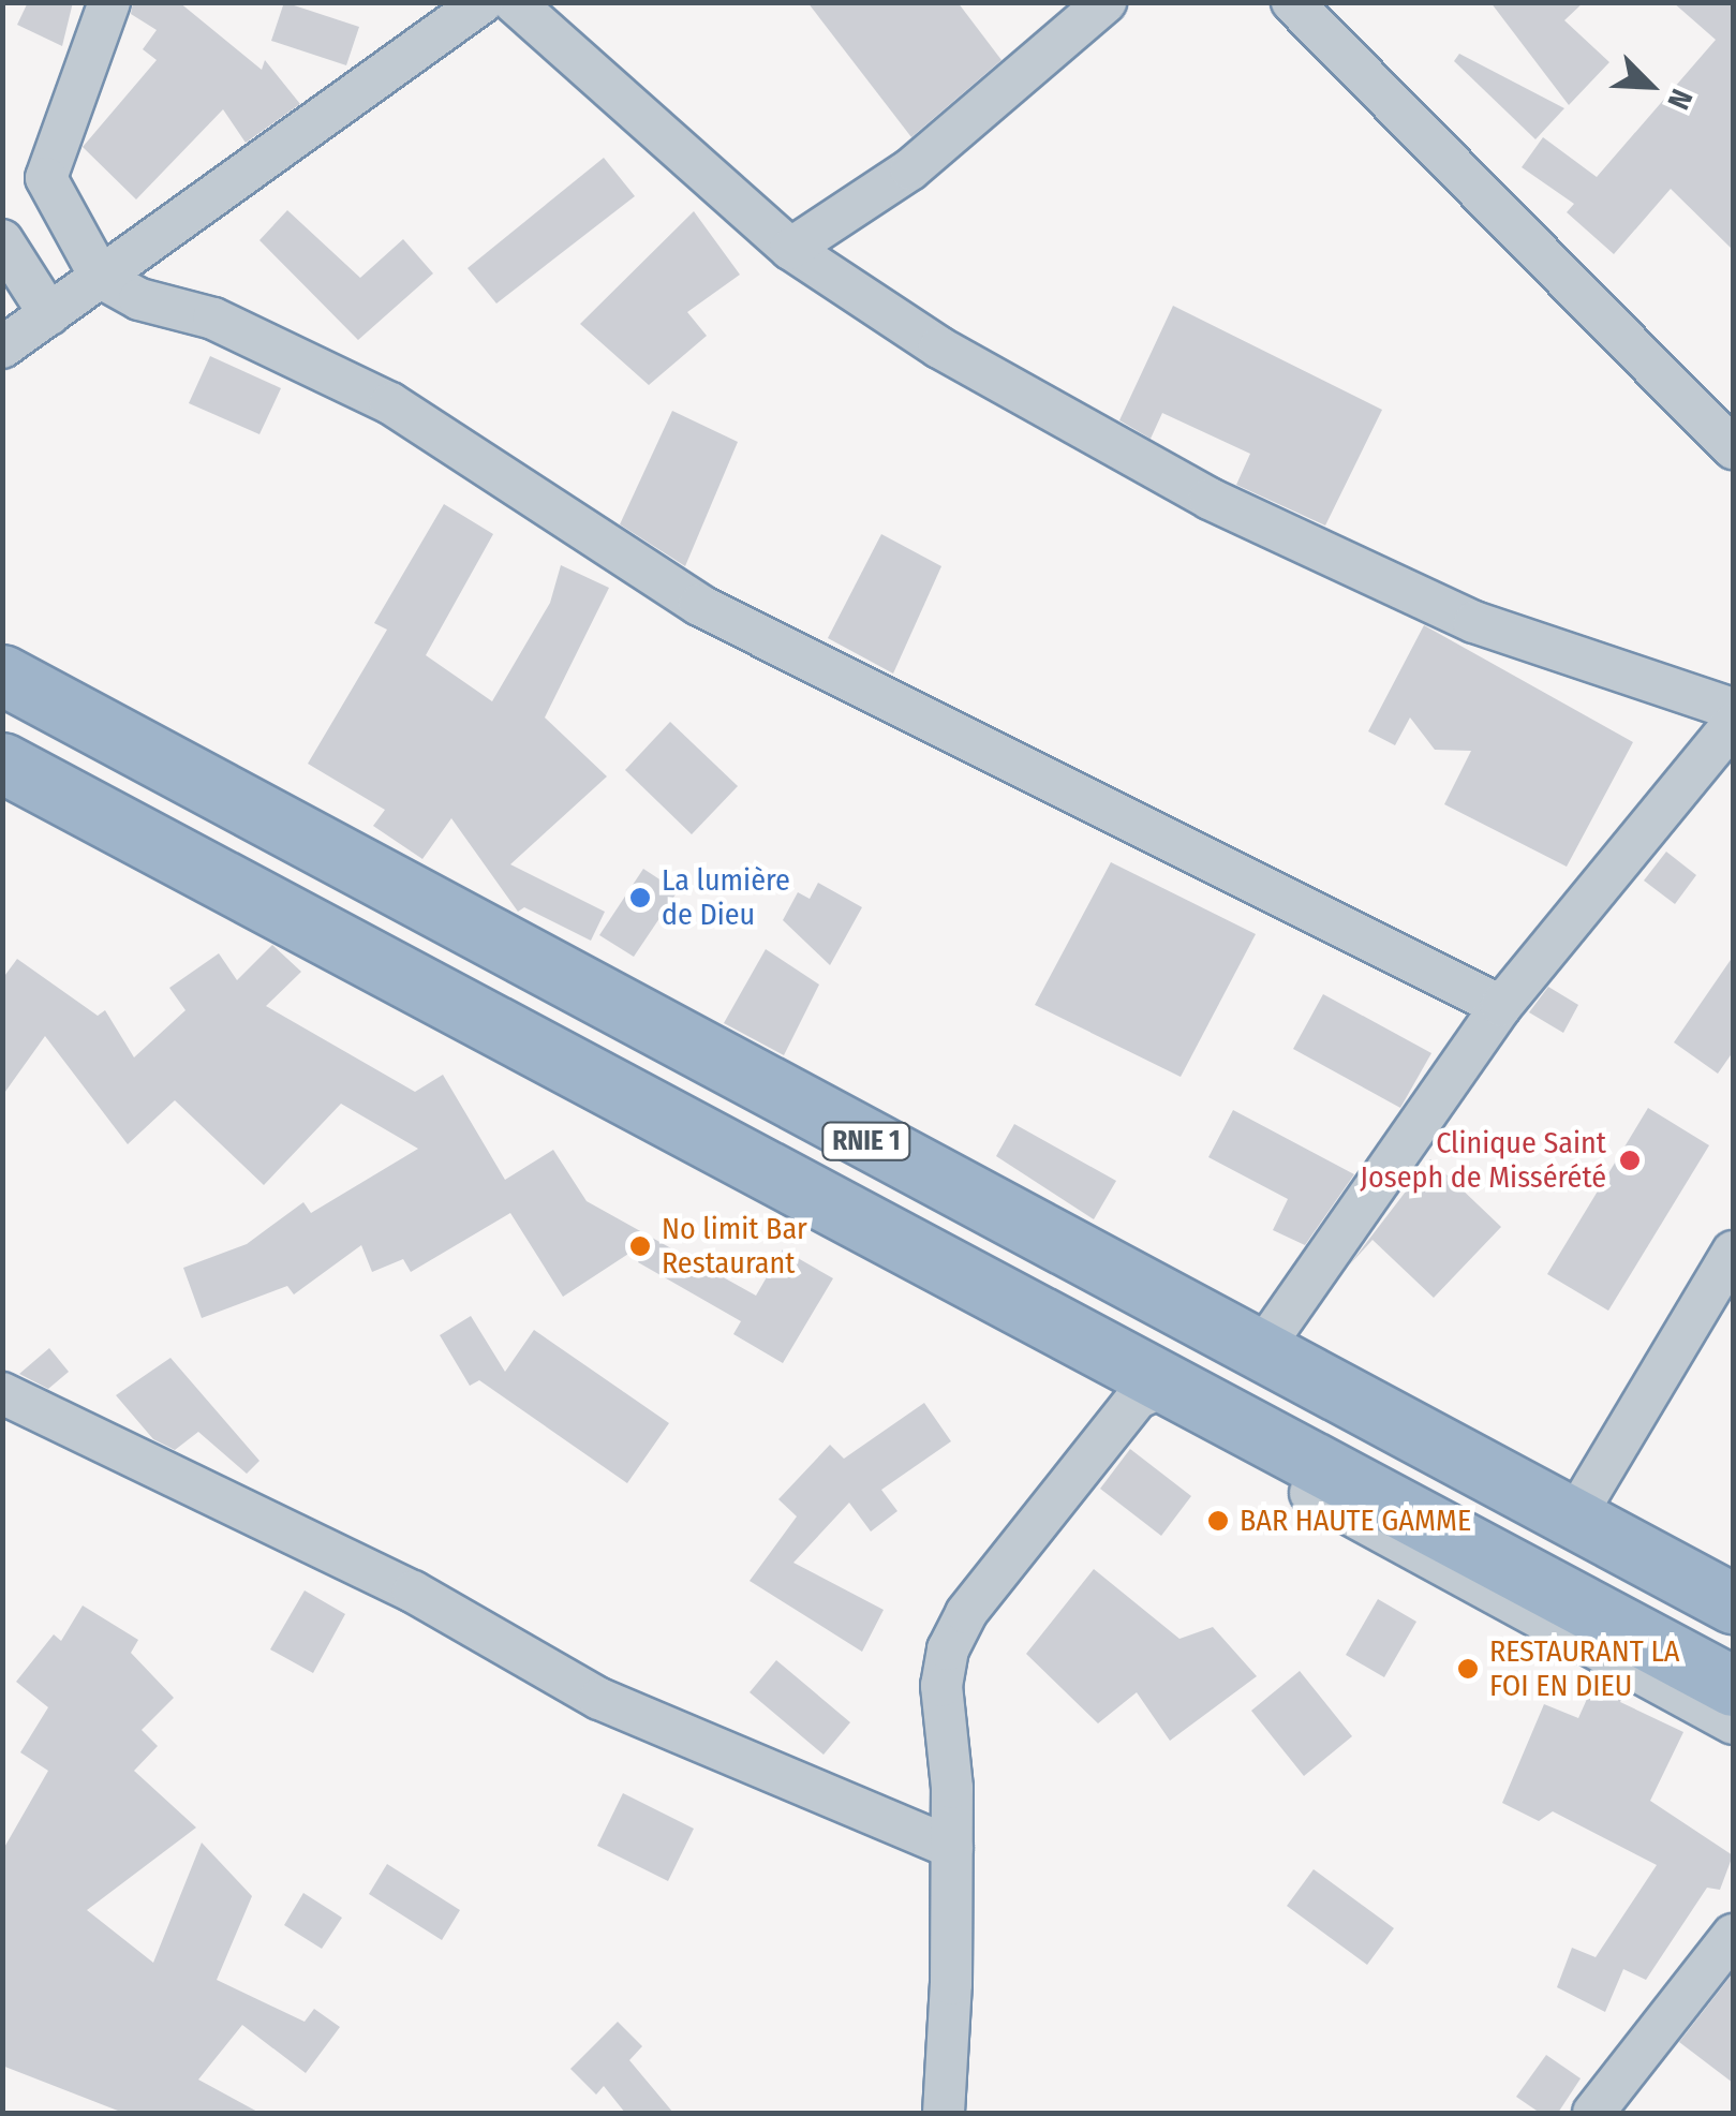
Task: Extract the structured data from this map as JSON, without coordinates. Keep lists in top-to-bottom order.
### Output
{
  "streets": {
    "highway": ["RNIE 1"]
  },
  "places": [
    "La lumière de Dieu",
    "Clinique Saint Joseph de Missérété",
    "No limit Bar Restaurant",
    "BAR HAUTE GAMME",
    "RESTAURANT LA FOI EN DIEU"
  ],
  "north": "bottom right"
}
